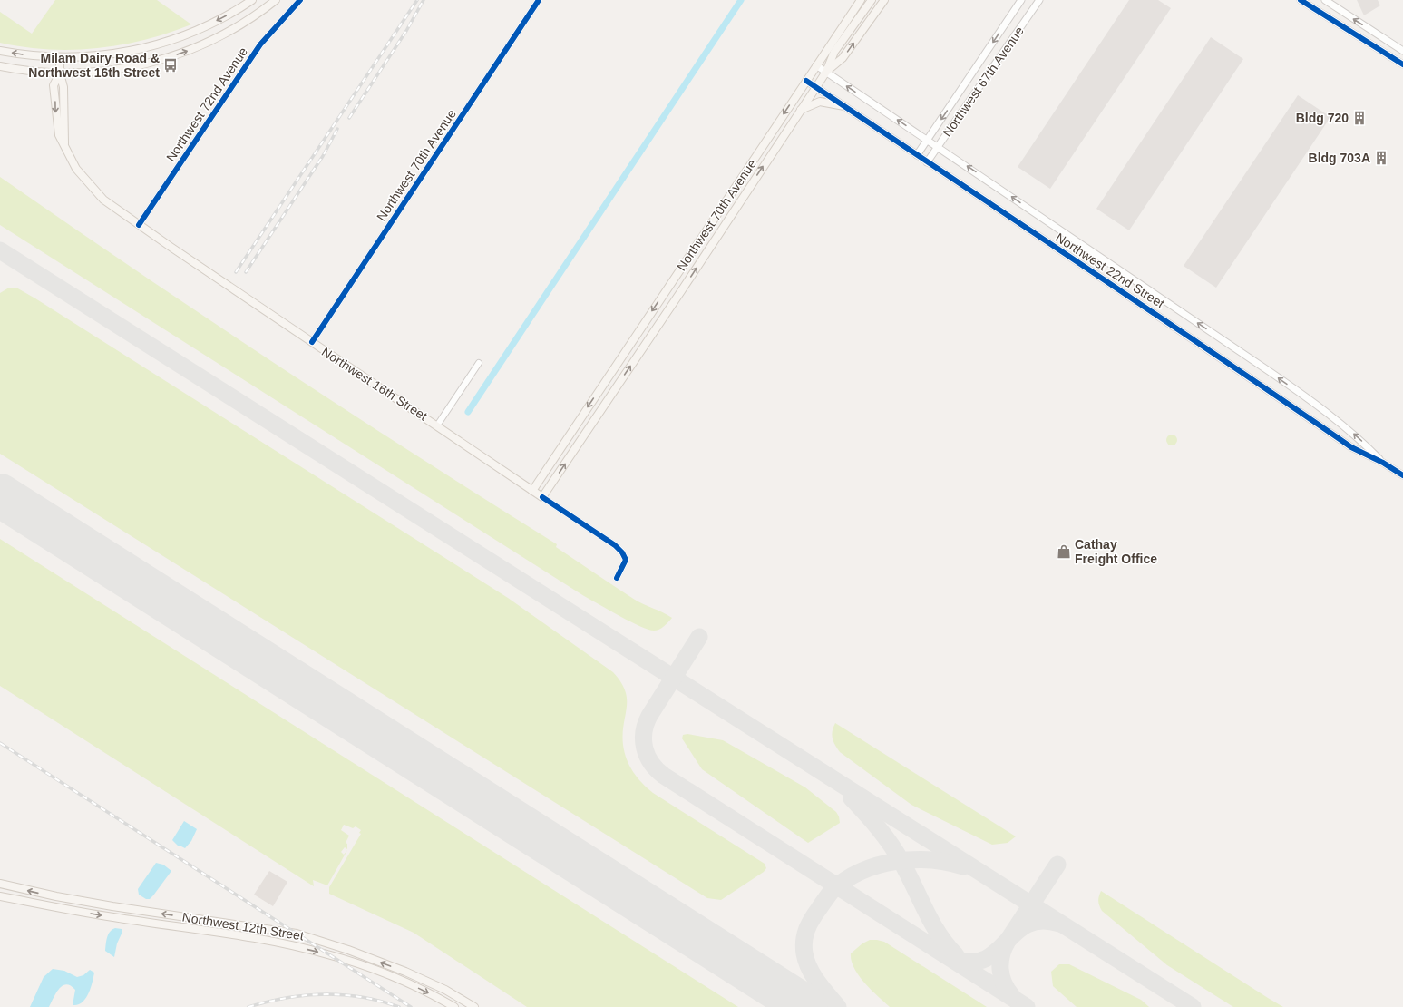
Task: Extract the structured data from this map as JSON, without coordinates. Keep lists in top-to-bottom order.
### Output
{
  "streets": {
    "main road": ["Northwest 70th Avenue", "Northwest 16th Street", "Northwest 12th Street"],
    "street": ["Northwest 67th Avenue", "Northwest 72nd Avenue", "Northwest 22nd Street"]
  },
  "crossings": [
    ["Northwest 67th Avenue", "Northwest 22nd Street"],
    ["Northwest 72nd Avenue", "Northwest 16th Street"],
    ["Northwest 70th Avenue", "Northwest 22nd Street"],
    ["Northwest 70th Avenue", "Northwest 16th Street"]
  ],
  "places": {
    "bus stop": ["Milam Dairy Road & Northwest 16th Street"],
    "building": ["Bldg 720", "Bldg 703A"],
    "shop": ["Cathay Freight Office"]
  }
}
